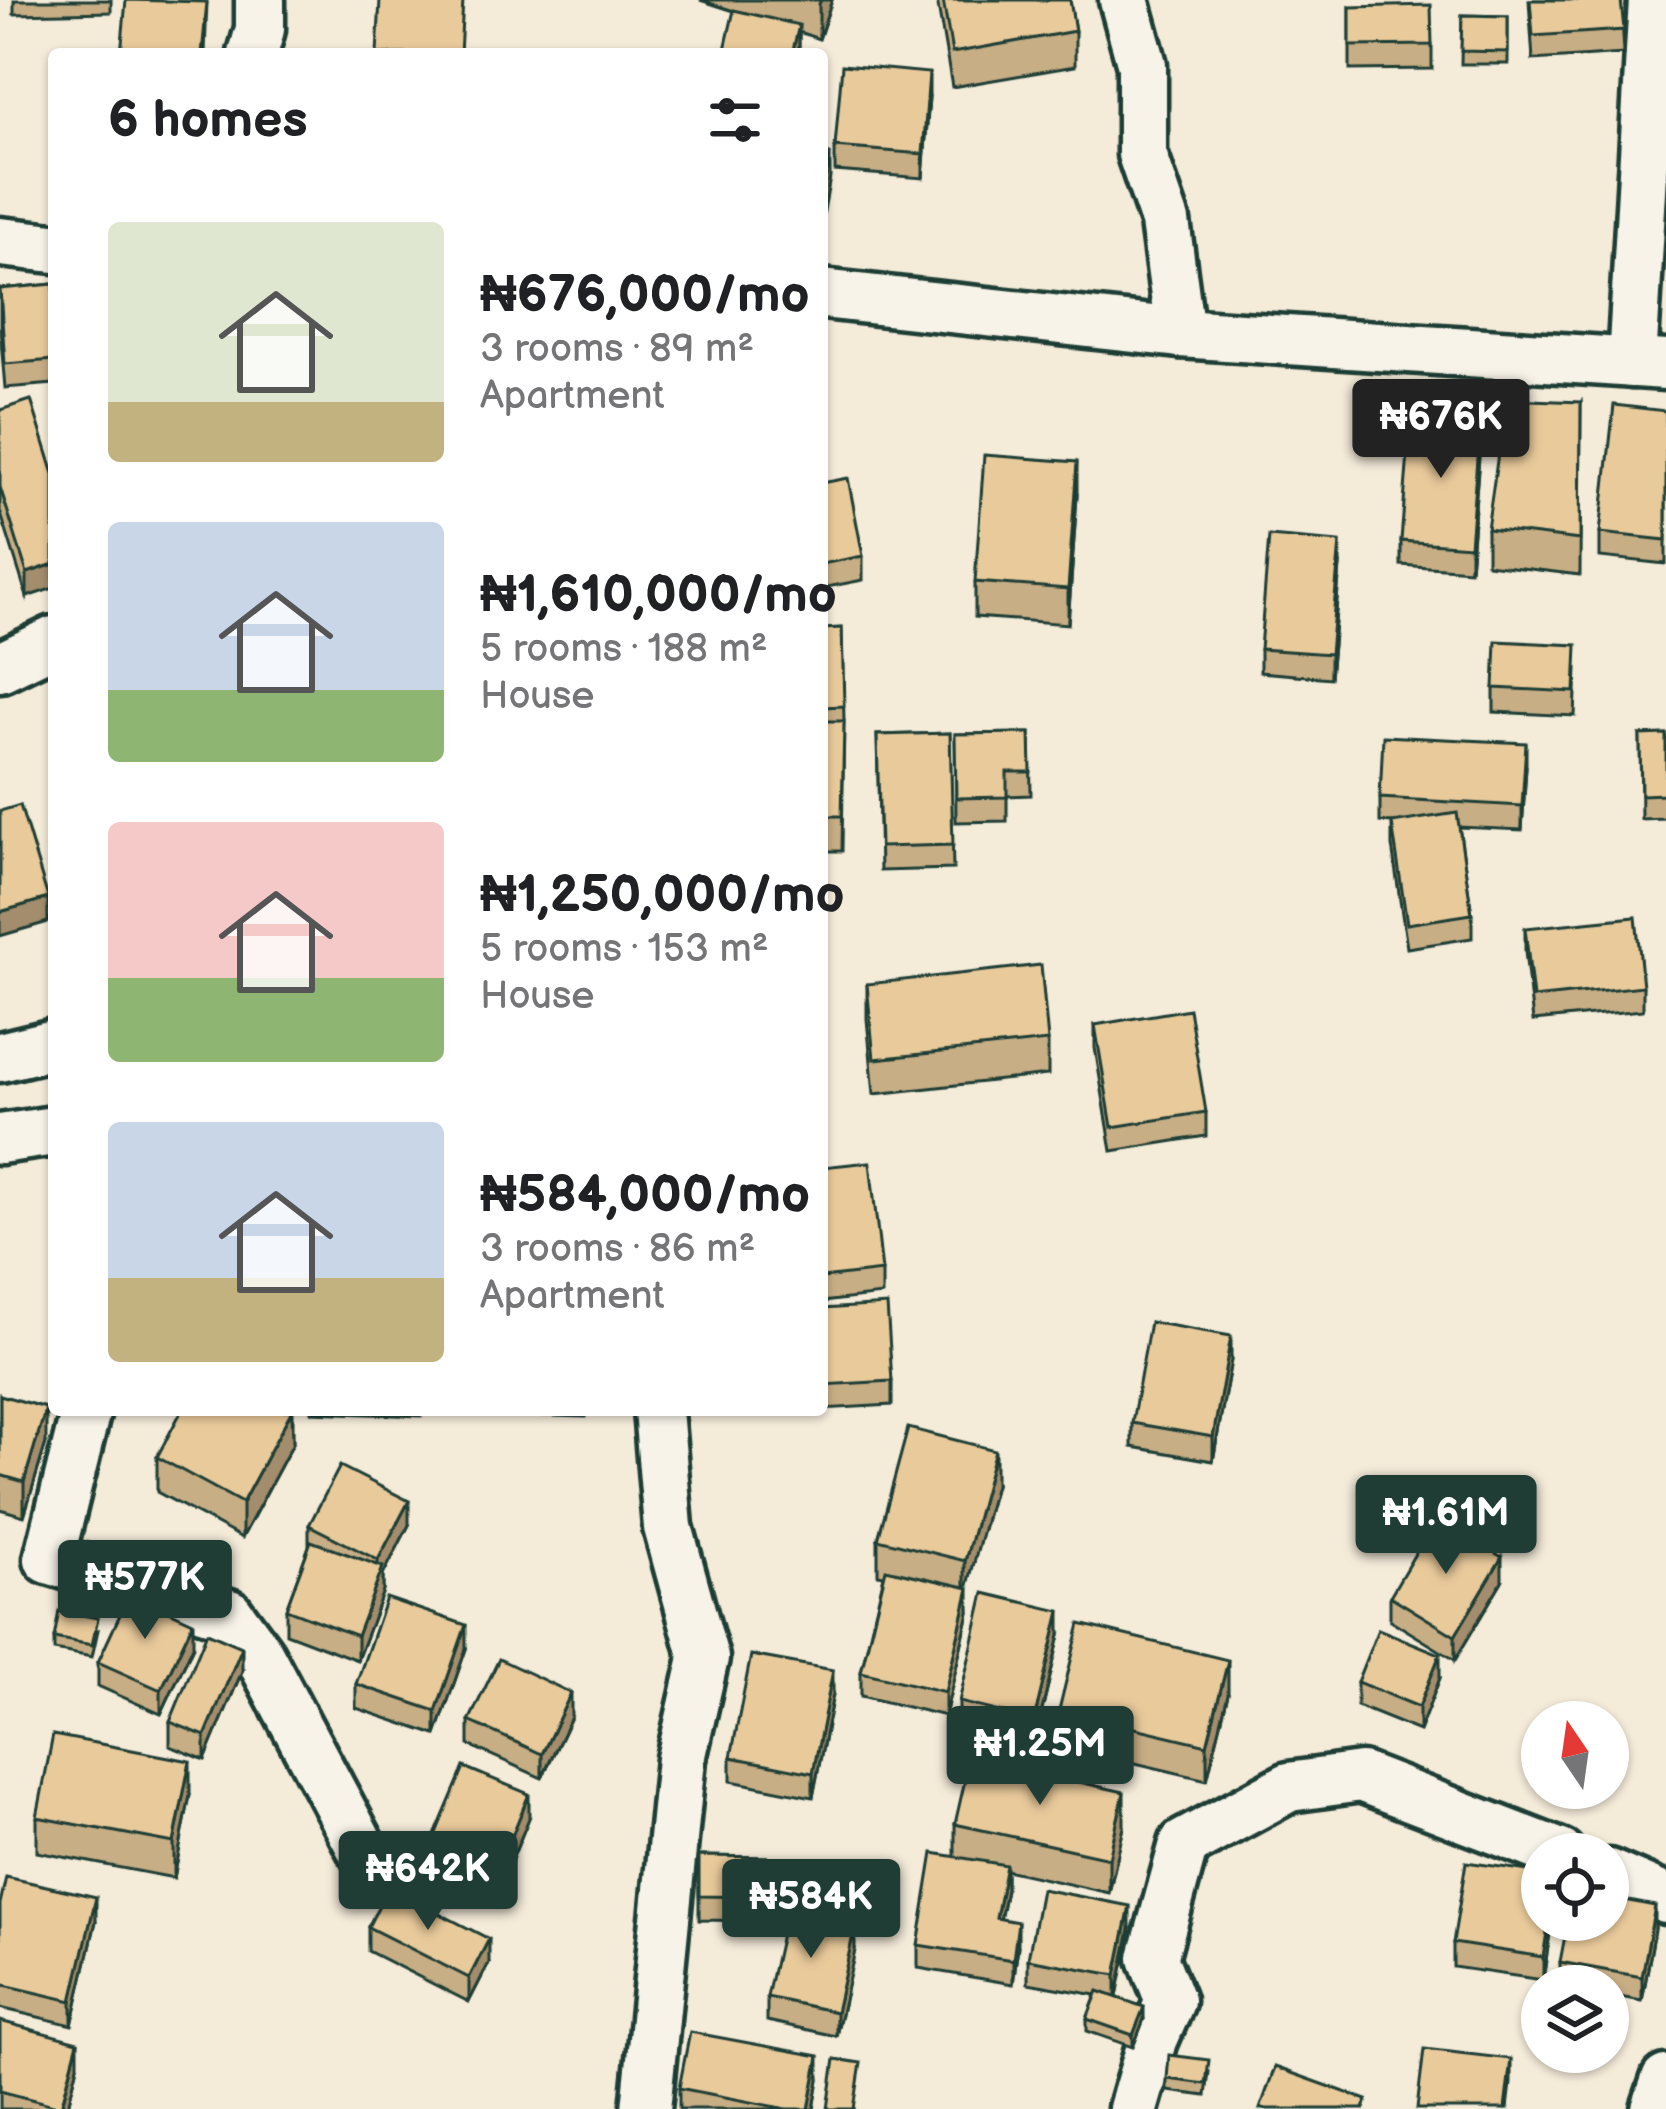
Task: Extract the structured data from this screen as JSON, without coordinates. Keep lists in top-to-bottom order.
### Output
{
  "north": "top",
  "page": {
    "heading": "6 homes",
    "list": [
      {
        "name": "₦676,000/mo",
        "note": "3 rooms · 89 m² · Apartment"
      },
      {
        "name": "₦1,610,000/mo",
        "note": "5 rooms · 188 m² · House"
      },
      {
        "name": "₦1,250,000/mo",
        "note": "5 rooms · 153 m² · House"
      },
      {
        "name": "₦584,000/mo",
        "note": "3 rooms · 86 m² · Apartment"
      }
    ],
    "price": [
      "₦676K",
      "₦1.61M",
      "₦577K",
      "₦1.25M",
      "₦642K",
      "₦584K"
    ]
  }
}
